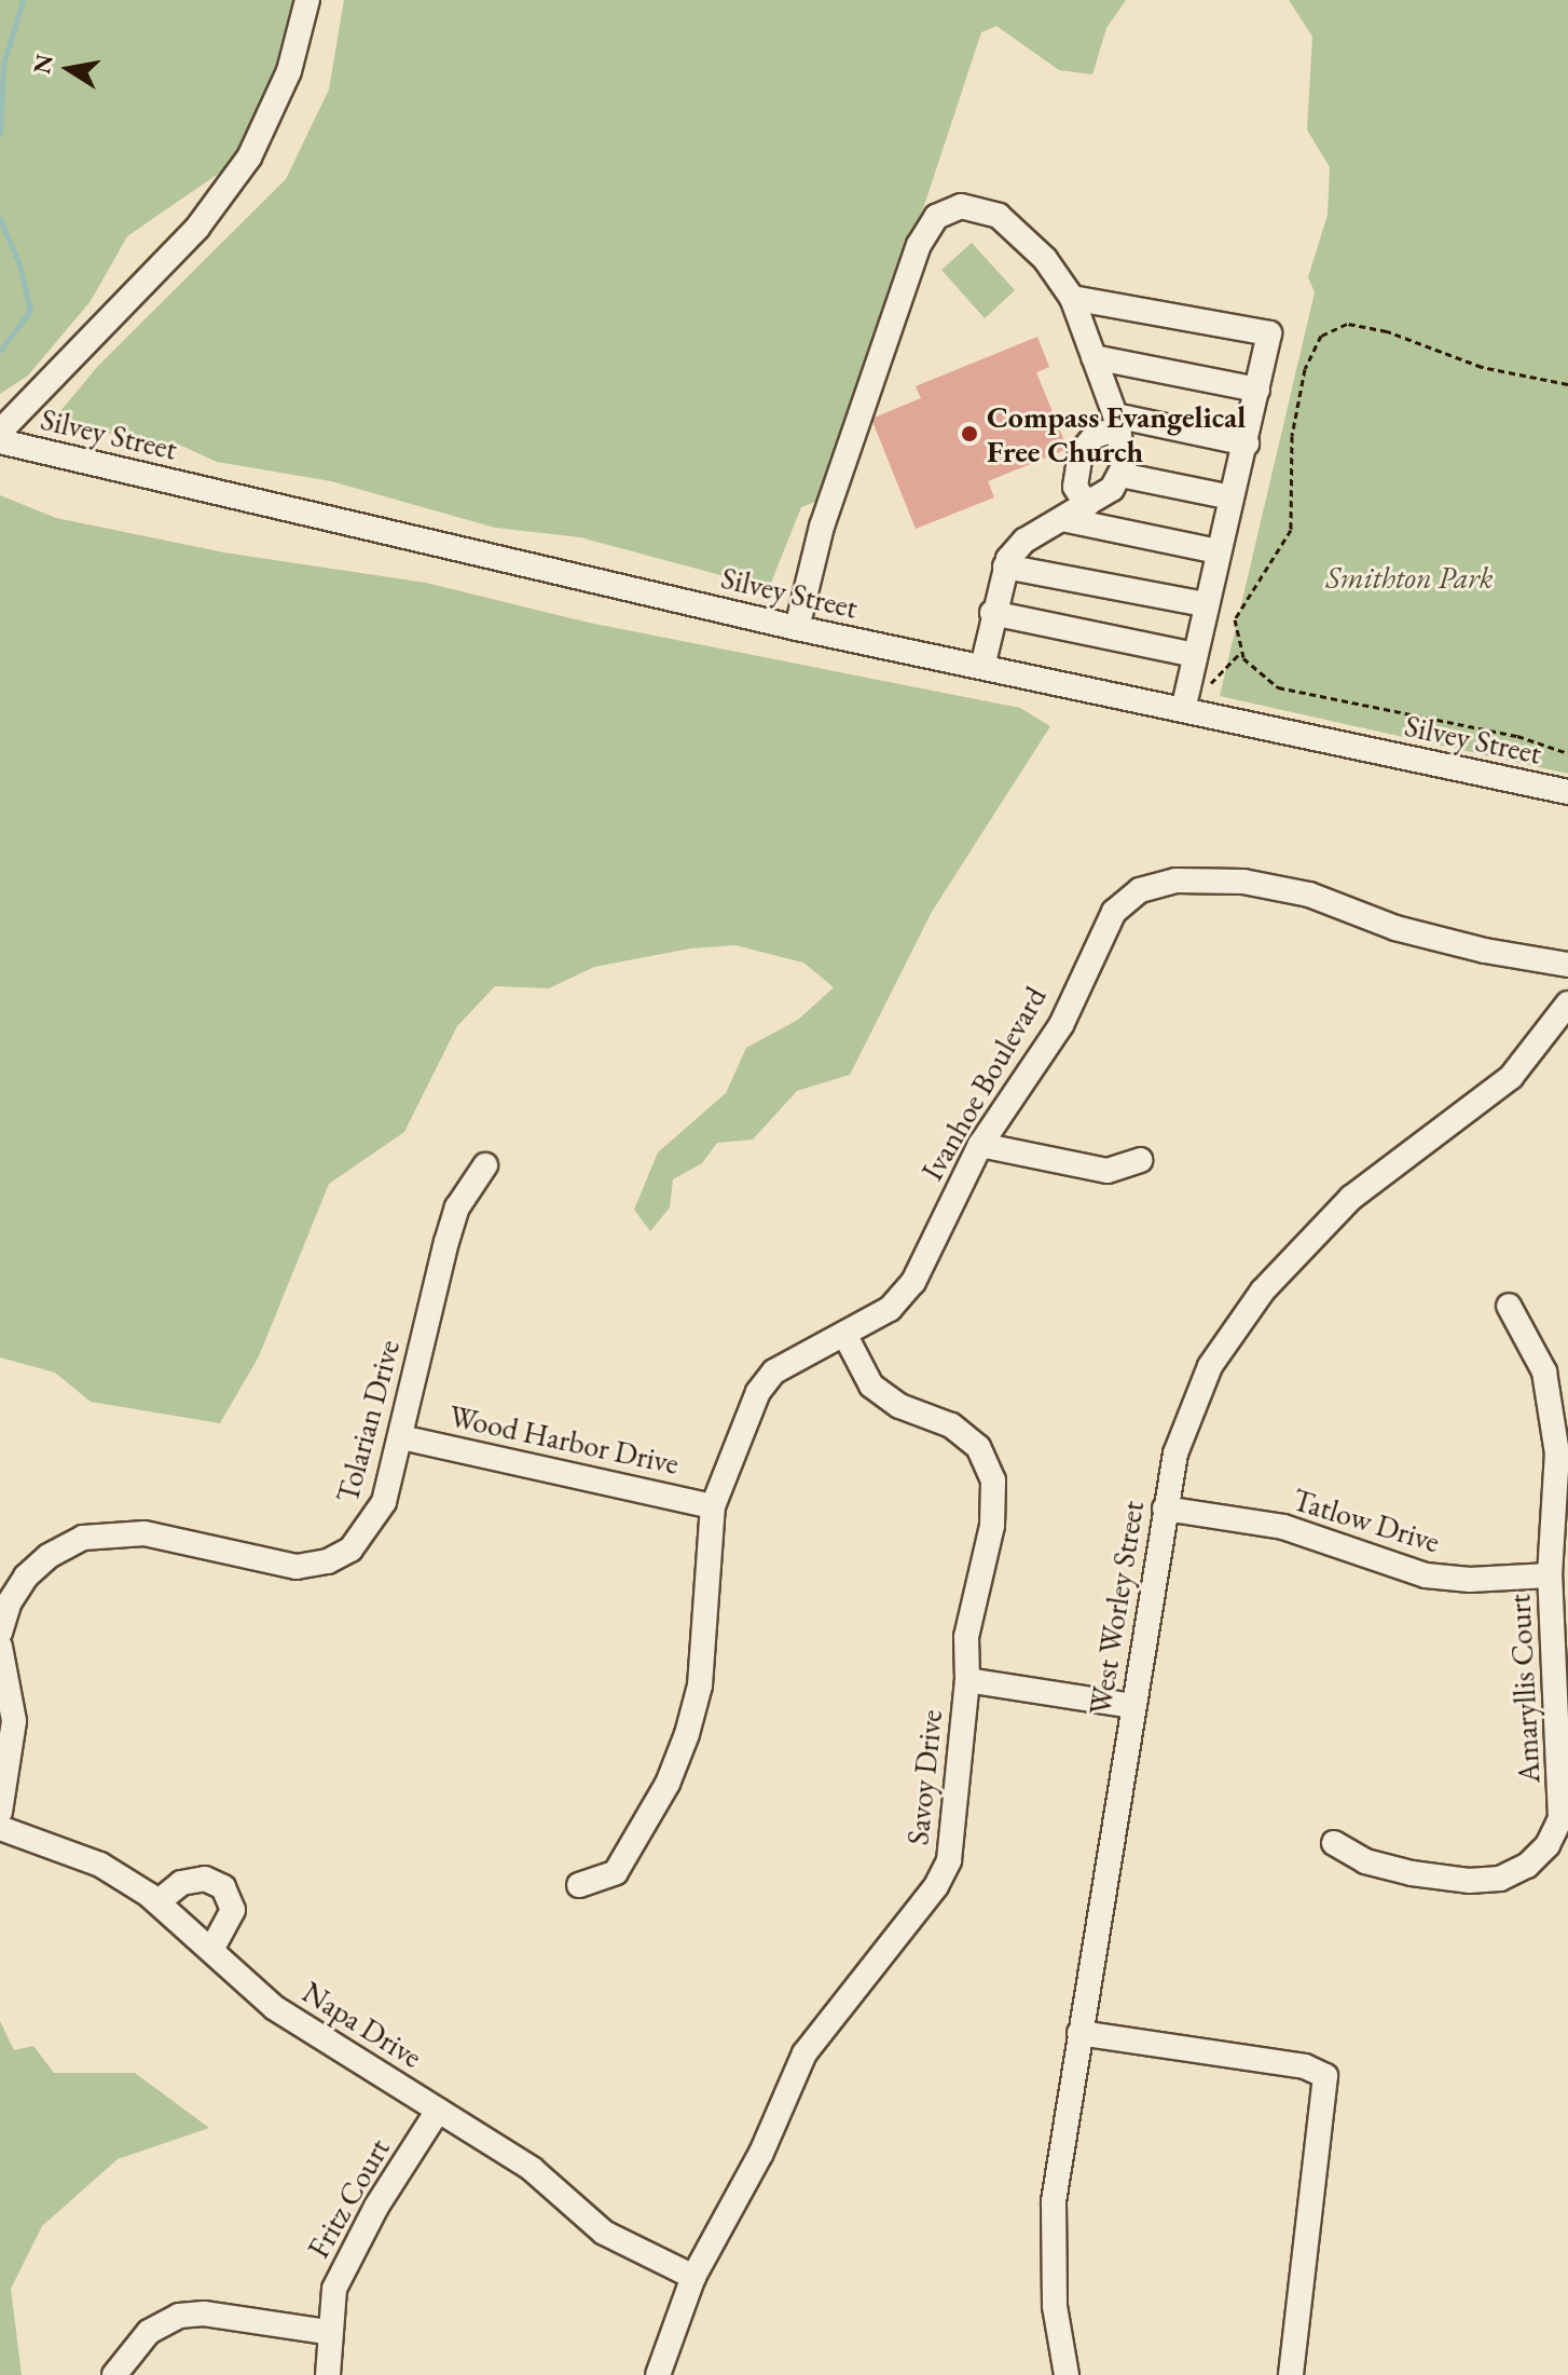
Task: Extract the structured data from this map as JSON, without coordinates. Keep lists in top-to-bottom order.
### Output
{
  "streets": {
    "street": [
      "Silvey Street",
      "Ivanhoe Boulevard",
      "Tolarian Drive",
      "Wood Harbor Drive",
      "Tatlow Drive",
      "West Worley Street",
      "Amaryllis Court",
      "Savoy Drive",
      "Napa Drive",
      "Fritz Court"
    ]
  },
  "crossings": [
    ["Ivanhoe Boulevard", "Wood Harbor Drive"],
    ["Ivanhoe Boulevard", "Savoy Drive"],
    ["Tolarian Drive", "Wood Harbor Drive"],
    ["Tatlow Drive", "West Worley Street"],
    ["Tatlow Drive", "Amaryllis Court"],
    ["Savoy Drive", "Napa Drive"],
    ["Napa Drive", "Fritz Court"]
  ],
  "parks": ["Smithton Park"],
  "places": ["Compass Evangelical Free Church"],
  "north": "left"
}
